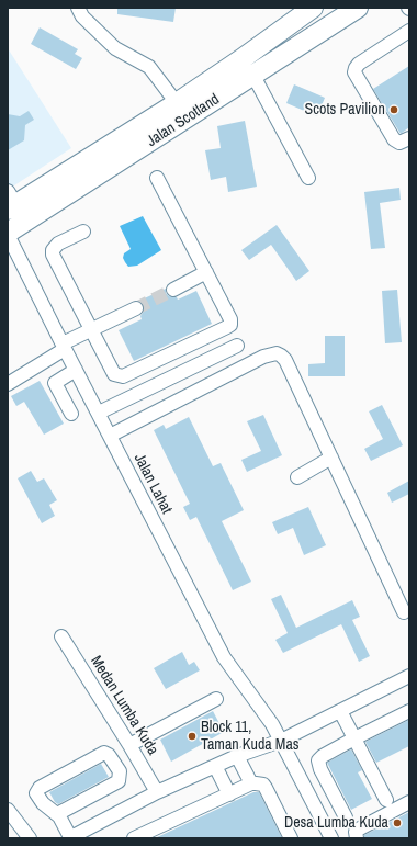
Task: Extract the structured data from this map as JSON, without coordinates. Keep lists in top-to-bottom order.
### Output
{
  "streets": {
    "highway": ["Jalan Scotland"],
    "street": ["Jalan Lahat", "Medan Lumba Kuda"]
  },
  "crossings": [
    ["Jalan Scotland", "Jalan Lahat"]
  ],
  "places": ["Scots Pavilion", "Block 11, Taman Kuda Mas", "Desa Lumba Kuda"]
}
